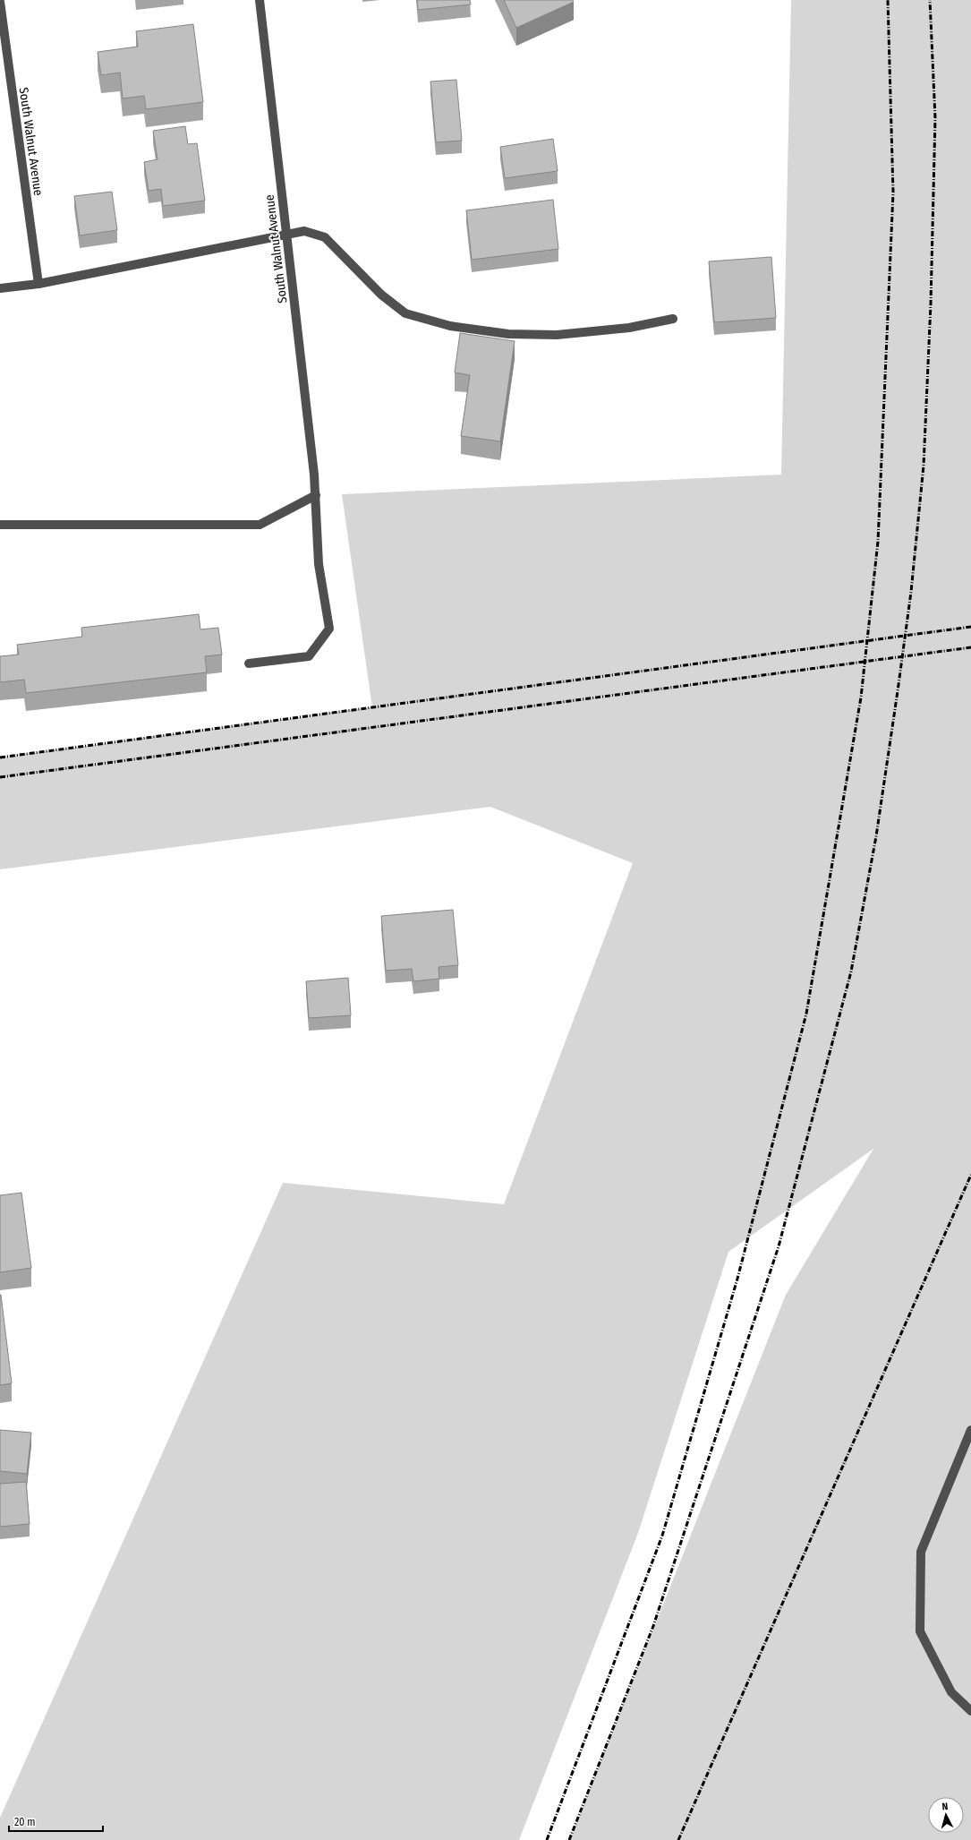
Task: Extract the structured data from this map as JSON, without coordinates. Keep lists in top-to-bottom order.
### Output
{
  "streets": {
    "street": ["South Walnut Avenue"]
  },
  "scale_bar": "20 m",
  "north": "top"
}
